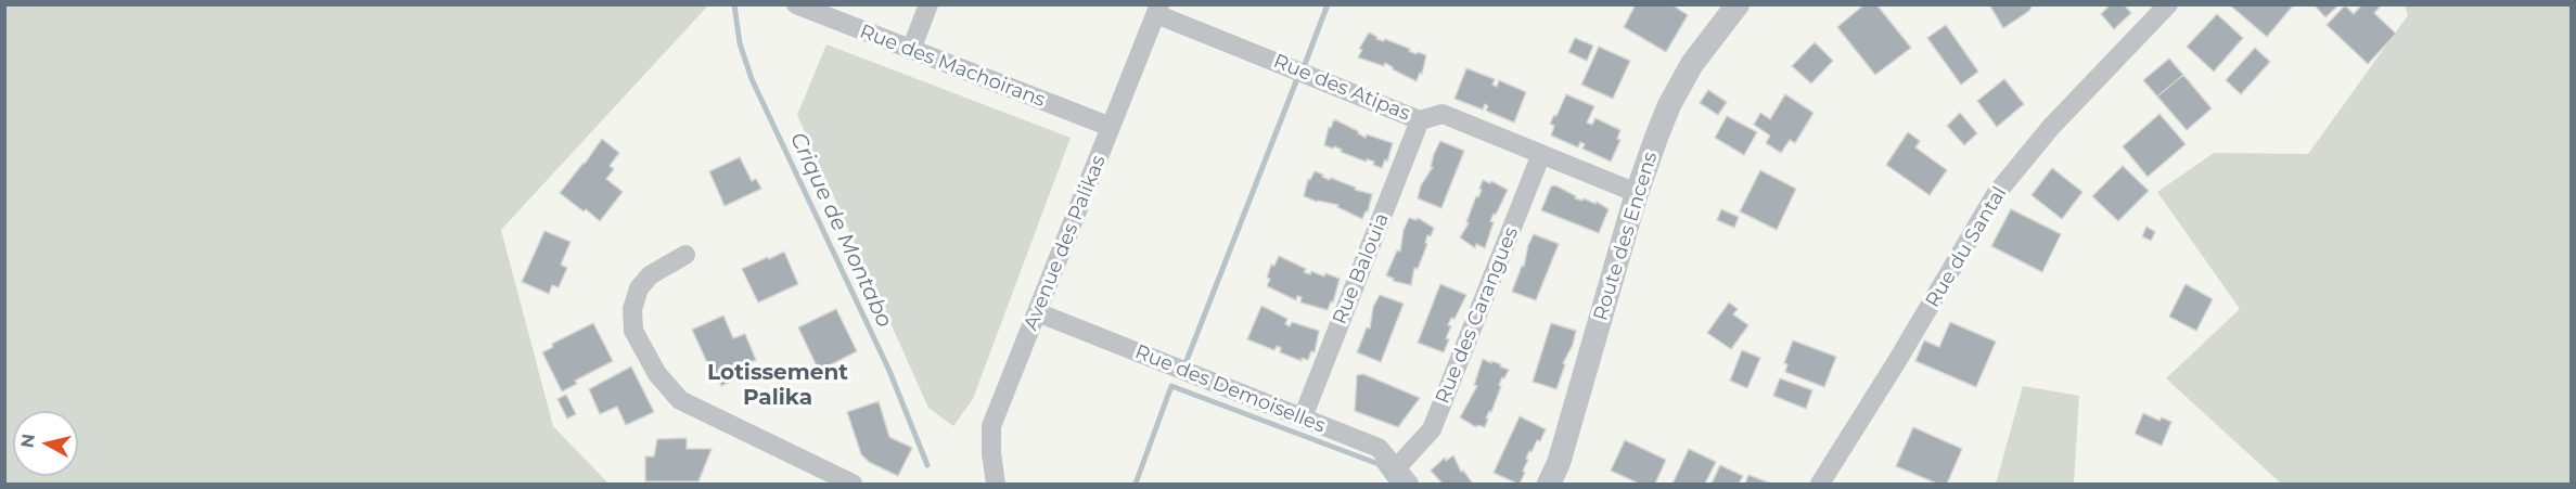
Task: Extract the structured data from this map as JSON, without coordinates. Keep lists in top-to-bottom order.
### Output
{
  "streets": {
    "street": [
      "Rue des Machoirans",
      "Rue des Atipas",
      "Route des Encens",
      "Avenue des Palikas",
      "Rue du Santal",
      "Rue Balouia",
      "Rue des Carangues",
      "Rue des Demoiselles"
    ]
  },
  "crossings": [
    ["Rue des Machoirans", "Avenue des Palikas"],
    ["Rue des Atipas", "Route des Encens"],
    ["Rue des Atipas", "Avenue des Palikas"],
    ["Rue des Atipas", "Rue Balouia"],
    ["Rue des Atipas", "Rue des Carangues"],
    ["Avenue des Palikas", "Rue des Demoiselles"],
    ["Rue Balouia", "Rue des Demoiselles"],
    ["Rue des Carangues", "Rue des Demoiselles"]
  ],
  "districts": ["Lotissement Palika"],
  "water": ["Crique de Montabo"],
  "north": "left"
}
